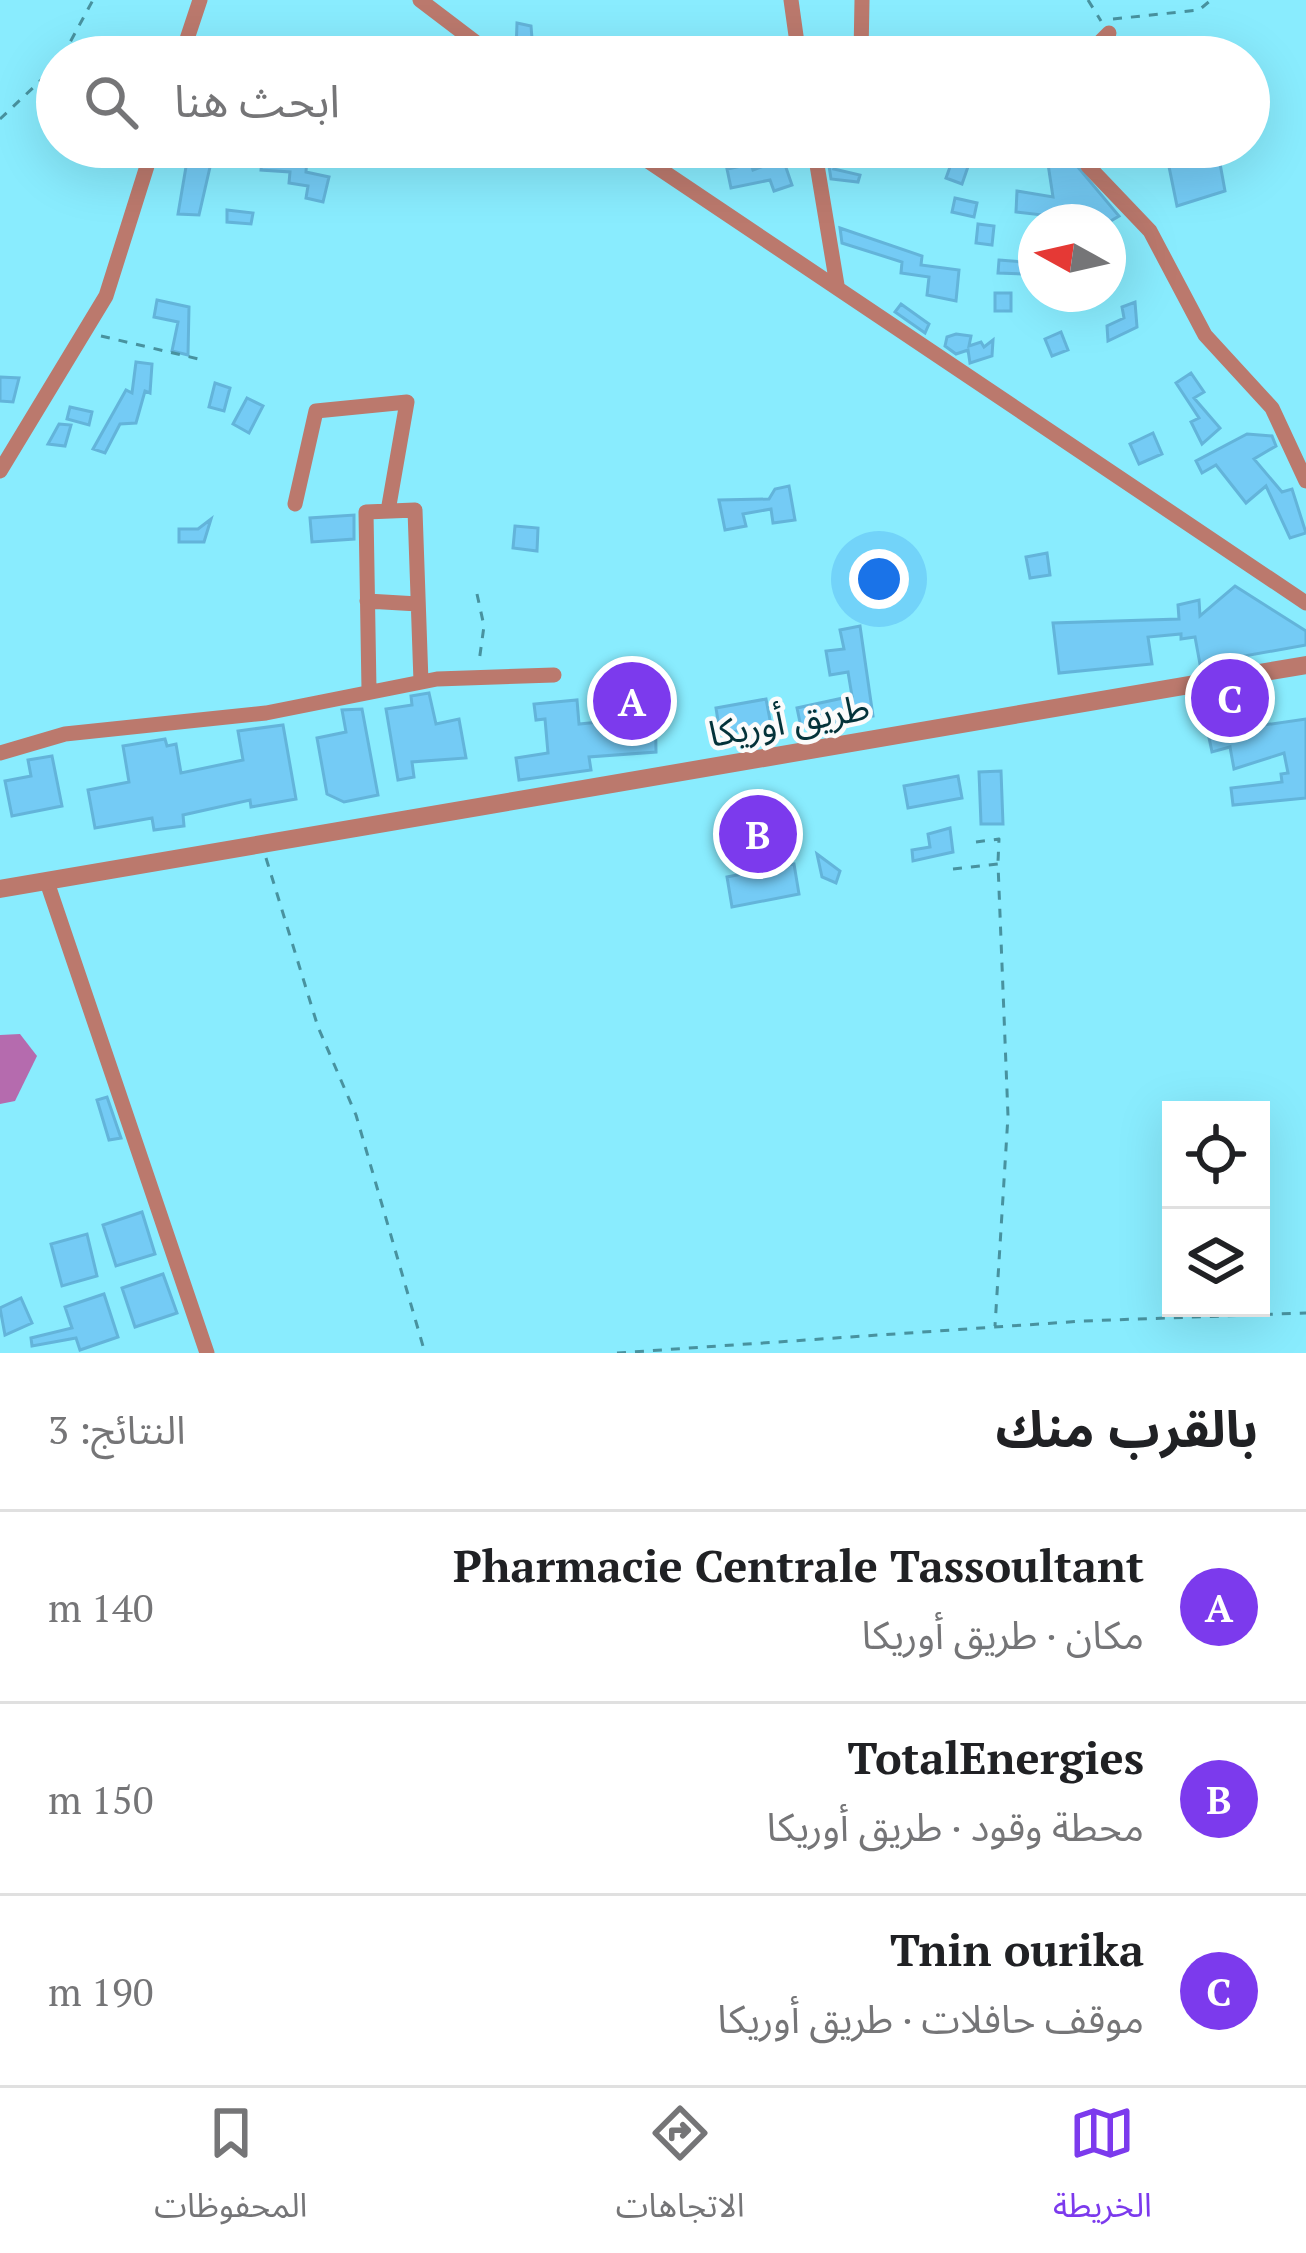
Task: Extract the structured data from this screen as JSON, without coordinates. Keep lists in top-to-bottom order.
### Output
{
  "streets": {
    "street": ["طريق أوريكا"]
  },
  "north": "left",
  "page": {
    "search": "ابحث هنا",
    "pins": ["C", "A", "B"],
    "heading": ["بالقرب منك", "النتائج: 3"],
    "list": [
      {
        "mark": "A",
        "name": "Pharmacie Centrale Tassoultant",
        "note": "مكان · طريق أوريكا",
        "value": "140 m"
      },
      {
        "mark": "B",
        "name": "TotalEnergies",
        "note": "محطة وقود · طريق أوريكا",
        "value": "150 m"
      },
      {
        "mark": "C",
        "name": "Tnin ourika",
        "note": "موقف حافلات · طريق أوريكا",
        "value": "190 m"
      }
    ],
    "nav": ["الخريطة", "الاتجاهات", "المحفوظات"]
  }
}
